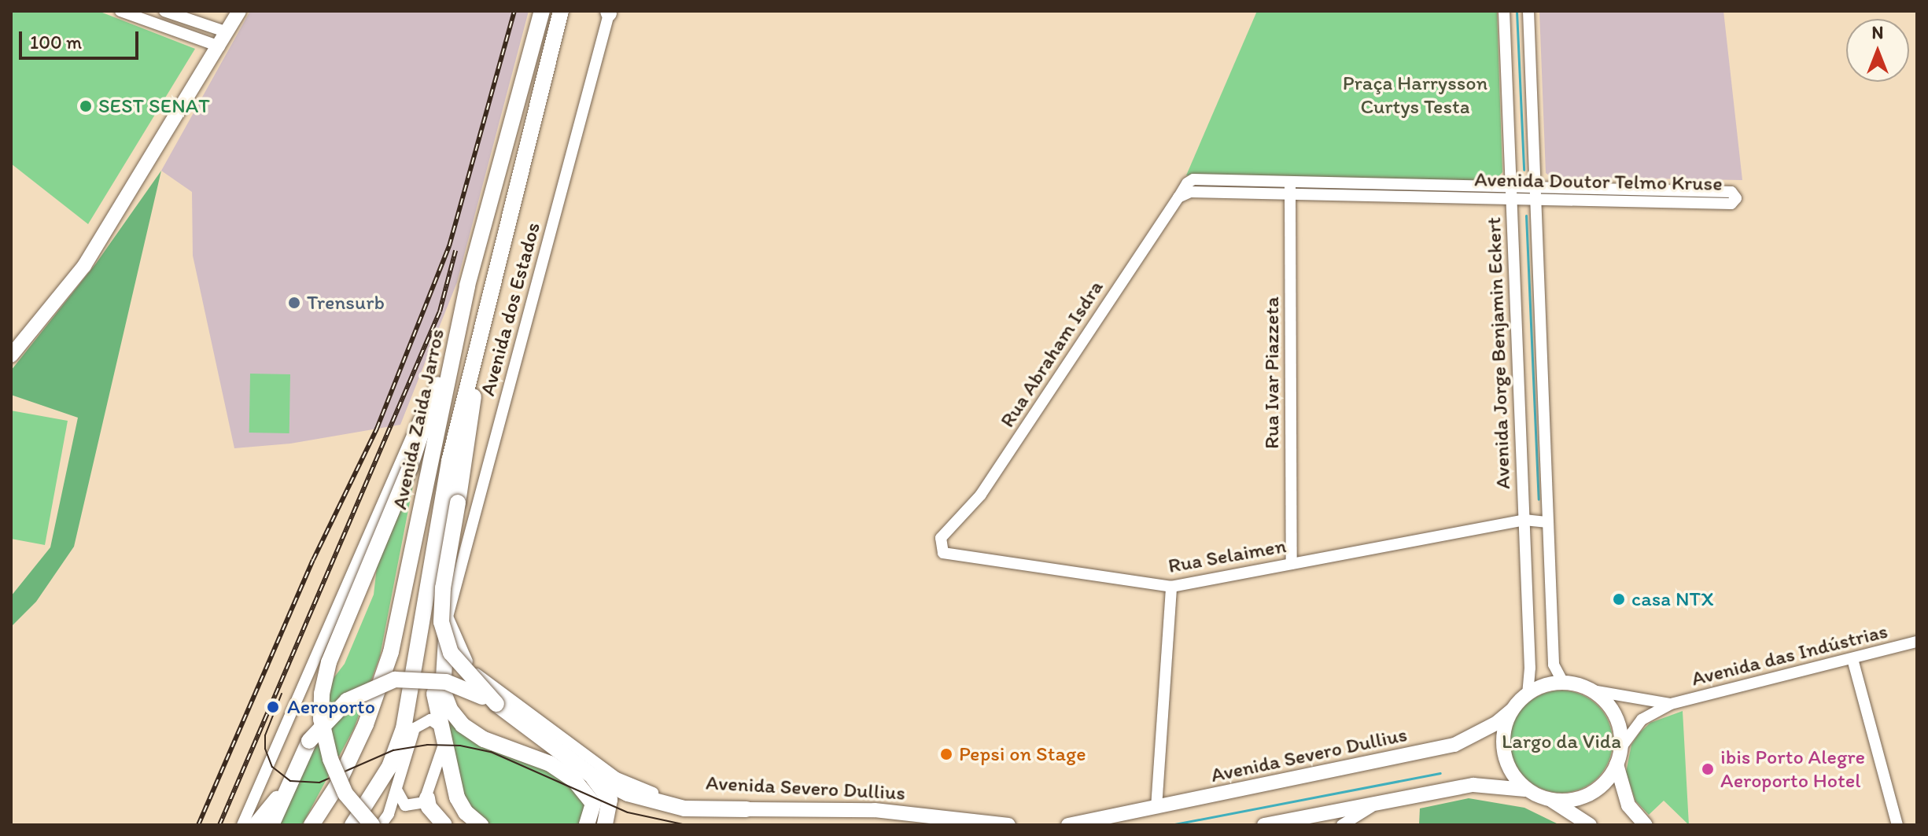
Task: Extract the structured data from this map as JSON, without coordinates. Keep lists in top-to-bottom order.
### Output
{
  "streets": {
    "highway": ["Avenida Zaida Jarros"],
    "main road": ["Avenida Severo Dullius"],
    "street": [
      "Avenida Doutor Telmo Kruse",
      "Avenida dos Estados",
      "Avenida Jorge Benjamin Eckert",
      "Rua Abraham Isdra",
      "Rua Ivar Piazzeta",
      "Rua Selaimen",
      "Avenida das Indústrias"
    ]
  },
  "crossings": [
    ["Avenida Doutor Telmo Kruse", "Avenida Jorge Benjamin Eckert"],
    ["Avenida Doutor Telmo Kruse", "Rua Abraham Isdra"],
    ["Avenida Doutor Telmo Kruse", "Rua Ivar Piazzeta"],
    ["Avenida dos Estados", "Avenida Severo Dullius"],
    ["Avenida Jorge Benjamin Eckert", "Rua Selaimen"],
    ["Avenida Jorge Benjamin Eckert", "Avenida das Indústrias"],
    ["Avenida Jorge Benjamin Eckert", "Avenida Severo Dullius"],
    ["Rua Abraham Isdra", "Rua Selaimen"],
    ["Rua Ivar Piazzeta", "Rua Selaimen"],
    ["Avenida das Indústrias", "Avenida Severo Dullius"]
  ],
  "parks": ["Praça Harrysson Curtys Testa", "Largo da Vida"],
  "places": [
    "SEST SENAT",
    "Trensurb",
    "casa NTX",
    "Aeroporto",
    "Pepsi on Stage",
    "ibis Porto Alegre Aeroporto Hotel"
  ],
  "scale_bar": "100 m",
  "north": "top"
}
